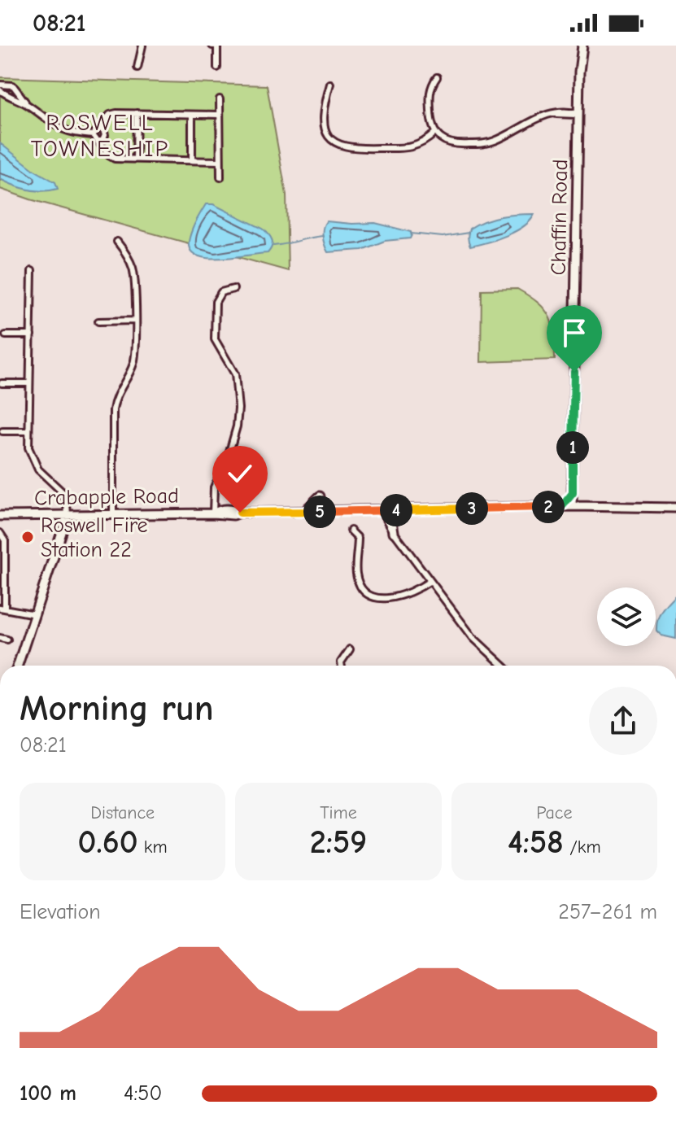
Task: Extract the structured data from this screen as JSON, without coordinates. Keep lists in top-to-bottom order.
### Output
{
  "streets": {
    "street": ["Chaffin Road", "Crabapple Road"]
  },
  "crossings": [
    ["Chaffin Road", "Crabapple Road"]
  ],
  "districts": ["ROSWELL TOWNESHIP"],
  "places": ["Roswell Fire Station 22"],
  "page": {
    "status": "08:21",
    "pins": [
      "1",
      "2",
      "3",
      "4",
      "5"
    ],
    "heading": ["Morning run", "08:21"],
    "stats": [
      ["Distance", "0.60 km"],
      ["Time", "2:59"],
      ["Pace", "4:58 /km"]
    ],
    "chart": ["Elevation", "257–261 m"],
    "list": [
      {
        "name": "100 m",
        "note": "4:50"
      }
    ]
  }
}
